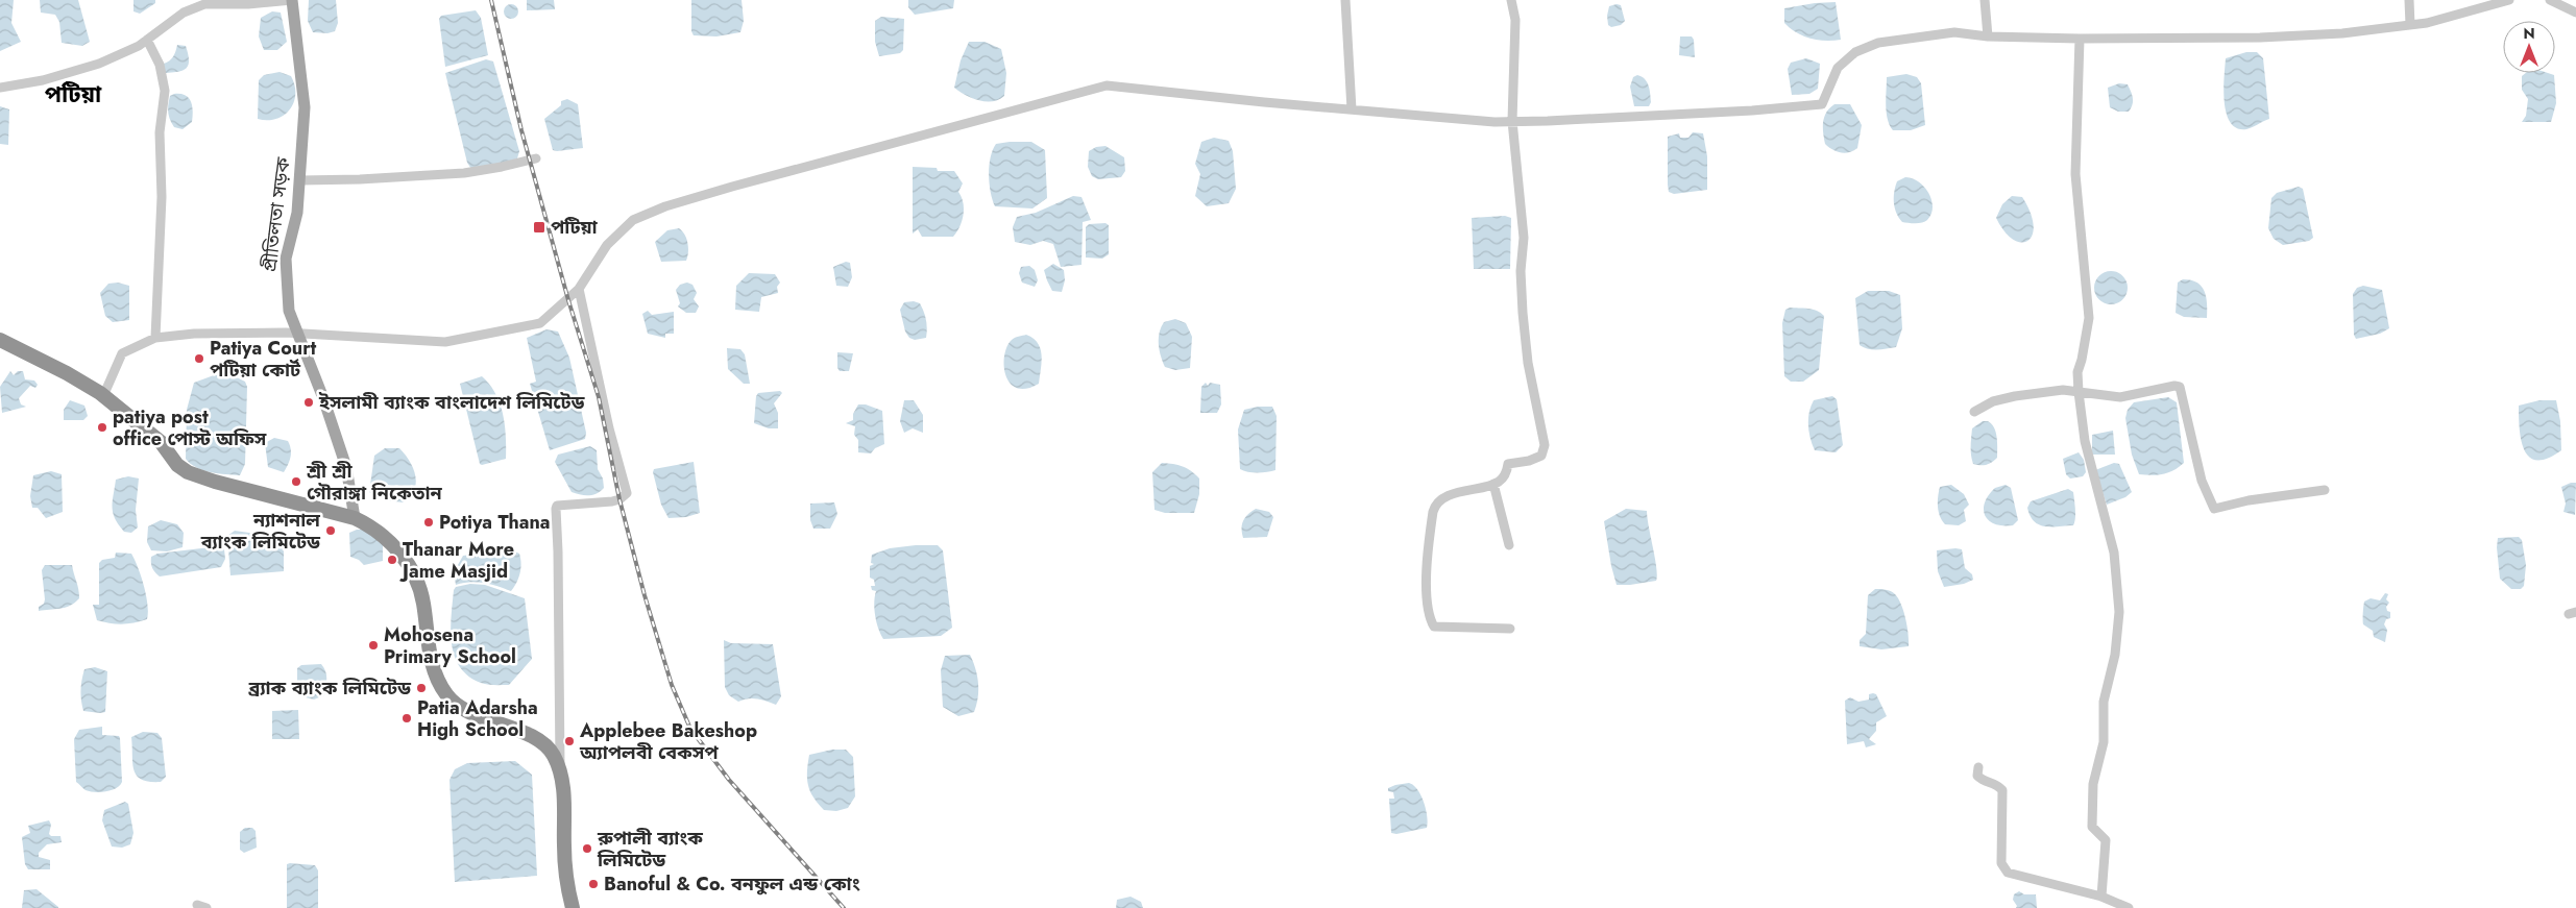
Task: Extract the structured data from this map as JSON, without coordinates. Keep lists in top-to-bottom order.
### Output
{
  "streets": {
    "main road": ["প্রীতিলতা সড়ক"]
  },
  "districts": ["পটিয়া"],
  "places": {
    "transit": ["পটিয়া"],
    "other": [
      "Patiya Court পটিয়া কোর্ট",
      "ইসলামী ব্যাংক বাংলাদেশ লিমিটেড",
      "patiya post office পোস্ট অফিস",
      "শ্রী শ্রী গৌরাঙ্গা নিকেতান",
      "Potiya Thana",
      "ন্যাশনাল ব্যাংক লিমিটেড",
      "Thanar More Jame Masjid",
      "Mohosena Primary School",
      "ব্র্যাক ব্যাংক লিমিটেড",
      "Patia Adarsha High School",
      "Applebee Bakeshop অ্যাপলবী বেকসপ",
      "রুপালী ব্যাংক লিমিটেড",
      "Banoful & Co. বনফুল এন্ড কোং"
    ]
  },
  "north": "top"
}
